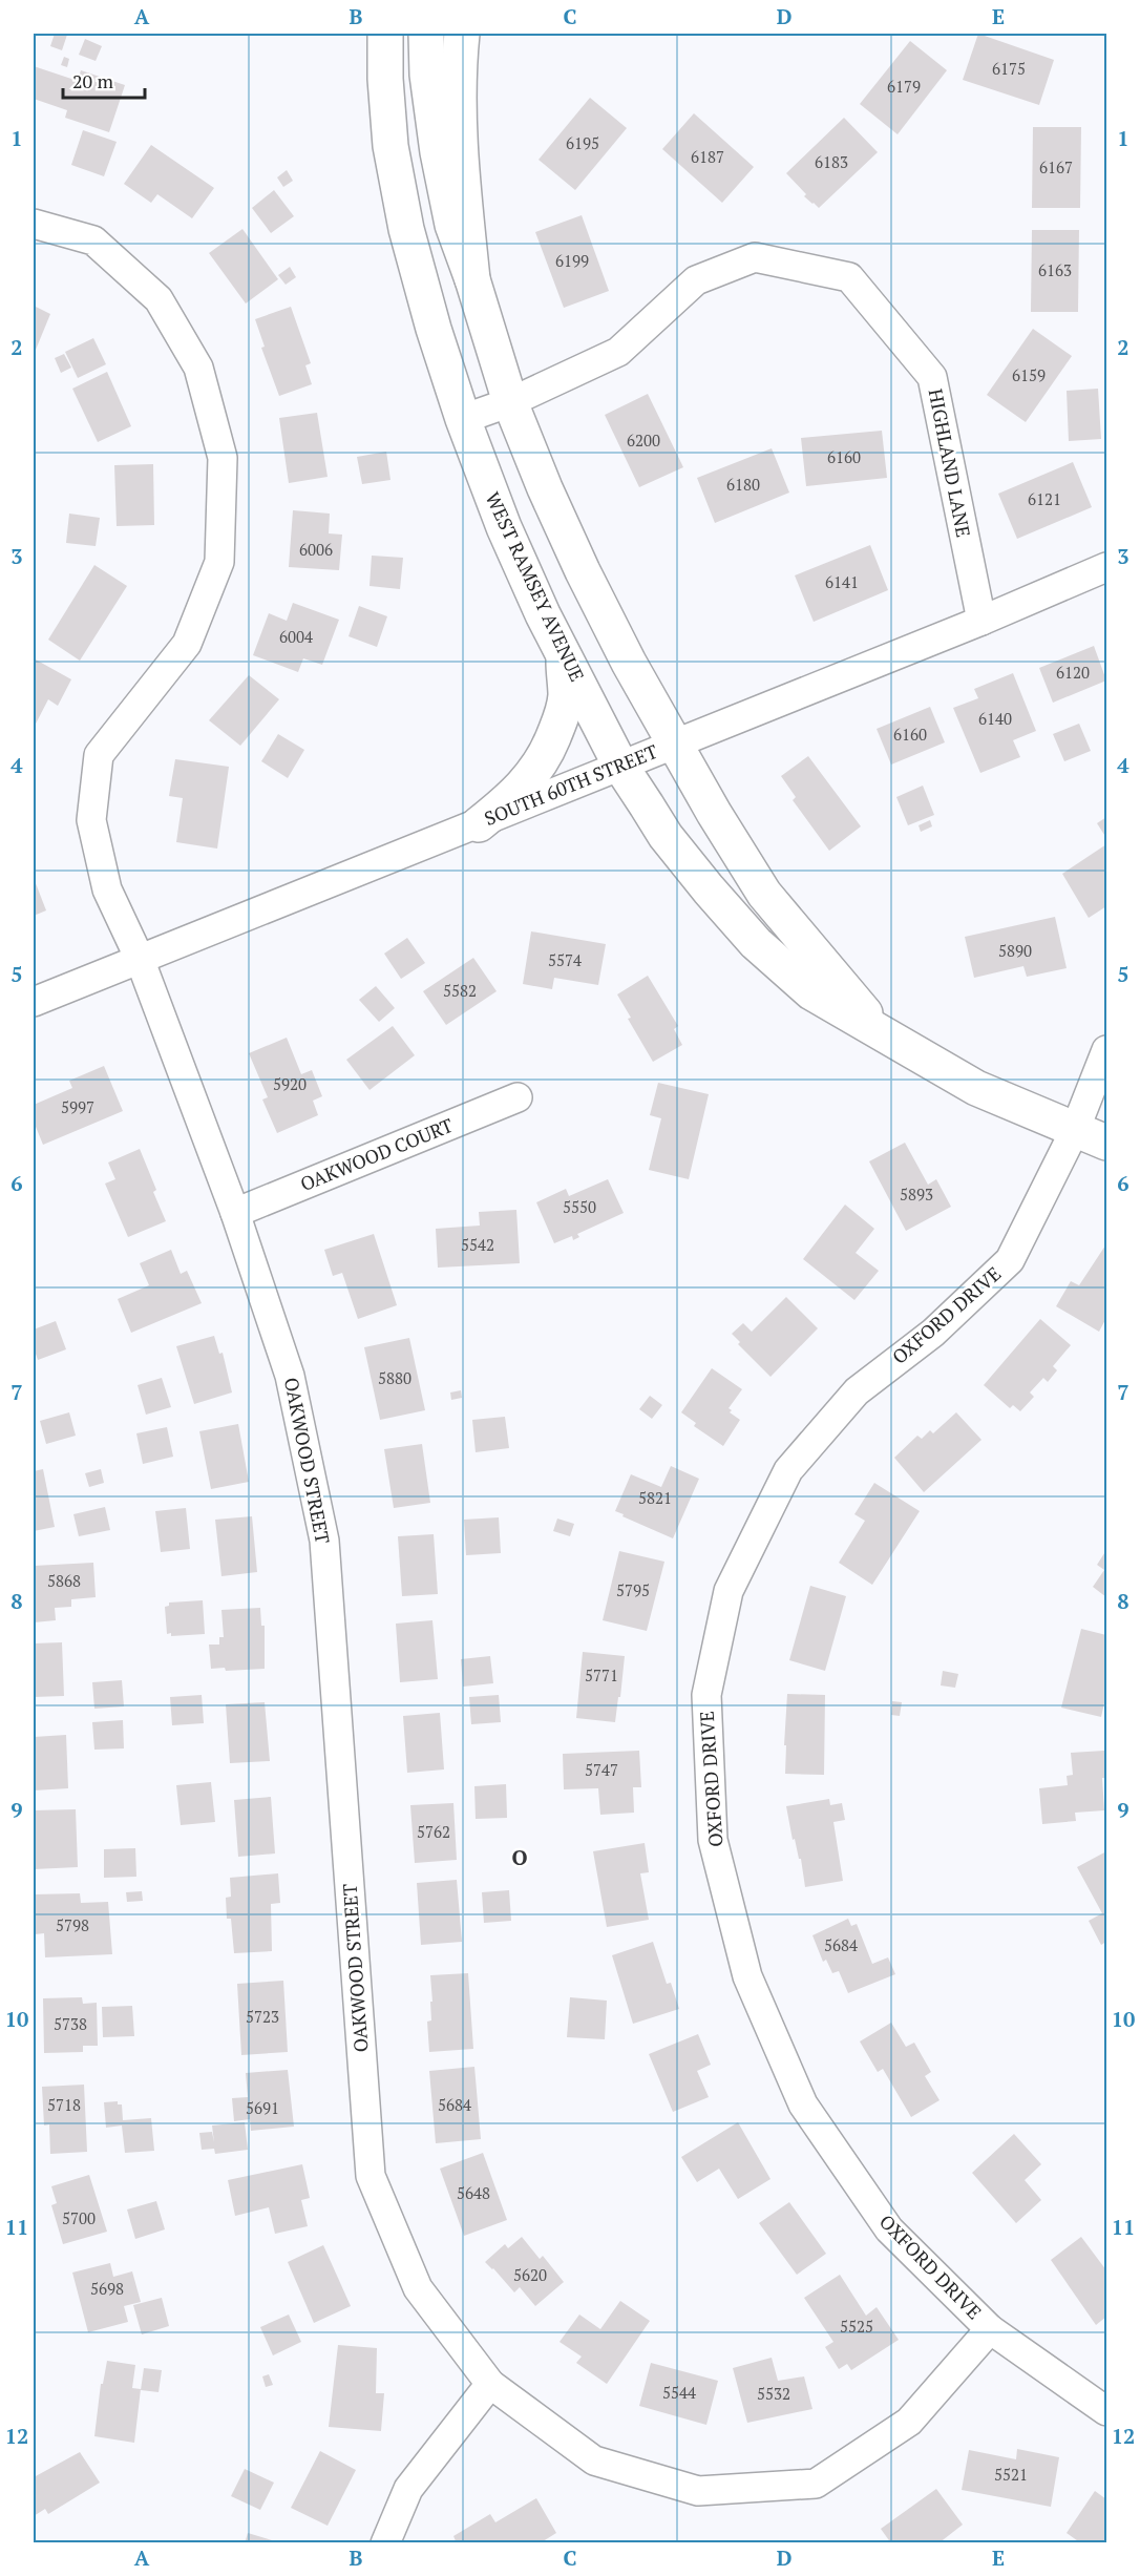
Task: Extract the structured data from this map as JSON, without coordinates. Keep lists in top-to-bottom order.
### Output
{
  "streets": {
    "street": [
      "HIGHLAND LANE",
      "WEST RAMSEY AVENUE",
      "SOUTH 60TH STREET",
      "OAKWOOD COURT",
      "OXFORD DRIVE",
      "OAKWOOD STREET"
    ]
  },
  "crossings": [
    ["HIGHLAND LANE", "WEST RAMSEY AVENUE"],
    ["HIGHLAND LANE", "SOUTH 60TH STREET"],
    ["WEST RAMSEY AVENUE", "SOUTH 60TH STREET"],
    ["WEST RAMSEY AVENUE", "OXFORD DRIVE"],
    ["SOUTH 60TH STREET", "OAKWOOD STREET"],
    ["OAKWOOD COURT", "OAKWOOD STREET"],
    ["OXFORD DRIVE", "OAKWOOD STREET"]
  ],
  "districts": ["O"],
  "house_numbers": [
    "6175",
    "6179",
    "6195",
    "6187",
    "6183",
    "6167",
    "6199",
    "6163",
    "6159",
    "6200",
    "6160",
    "6180",
    "6121",
    "6006",
    "6141",
    "6004",
    "6120",
    "6140",
    "6160",
    "5890",
    "5574",
    "5582",
    "5920",
    "5997",
    "5893",
    "5550",
    "5542",
    "5880",
    "5821",
    "5868",
    "5795",
    "5771",
    "5747",
    "5762",
    "5798",
    "5684",
    "5723",
    "5738",
    "5718",
    "5684",
    "5691",
    "5648",
    "5700",
    "5620",
    "5698",
    "5525",
    "5544",
    "5532",
    "5521"
  ],
  "scale_bar": "20 m",
  "grid": {
    "columns": [
      "A",
      "B",
      "C",
      "D",
      "E"
    ],
    "rows": [
      "1",
      "2",
      "3",
      "4",
      "5",
      "6",
      "7",
      "8",
      "9",
      "10",
      "11",
      "12"
    ]
  }
}
